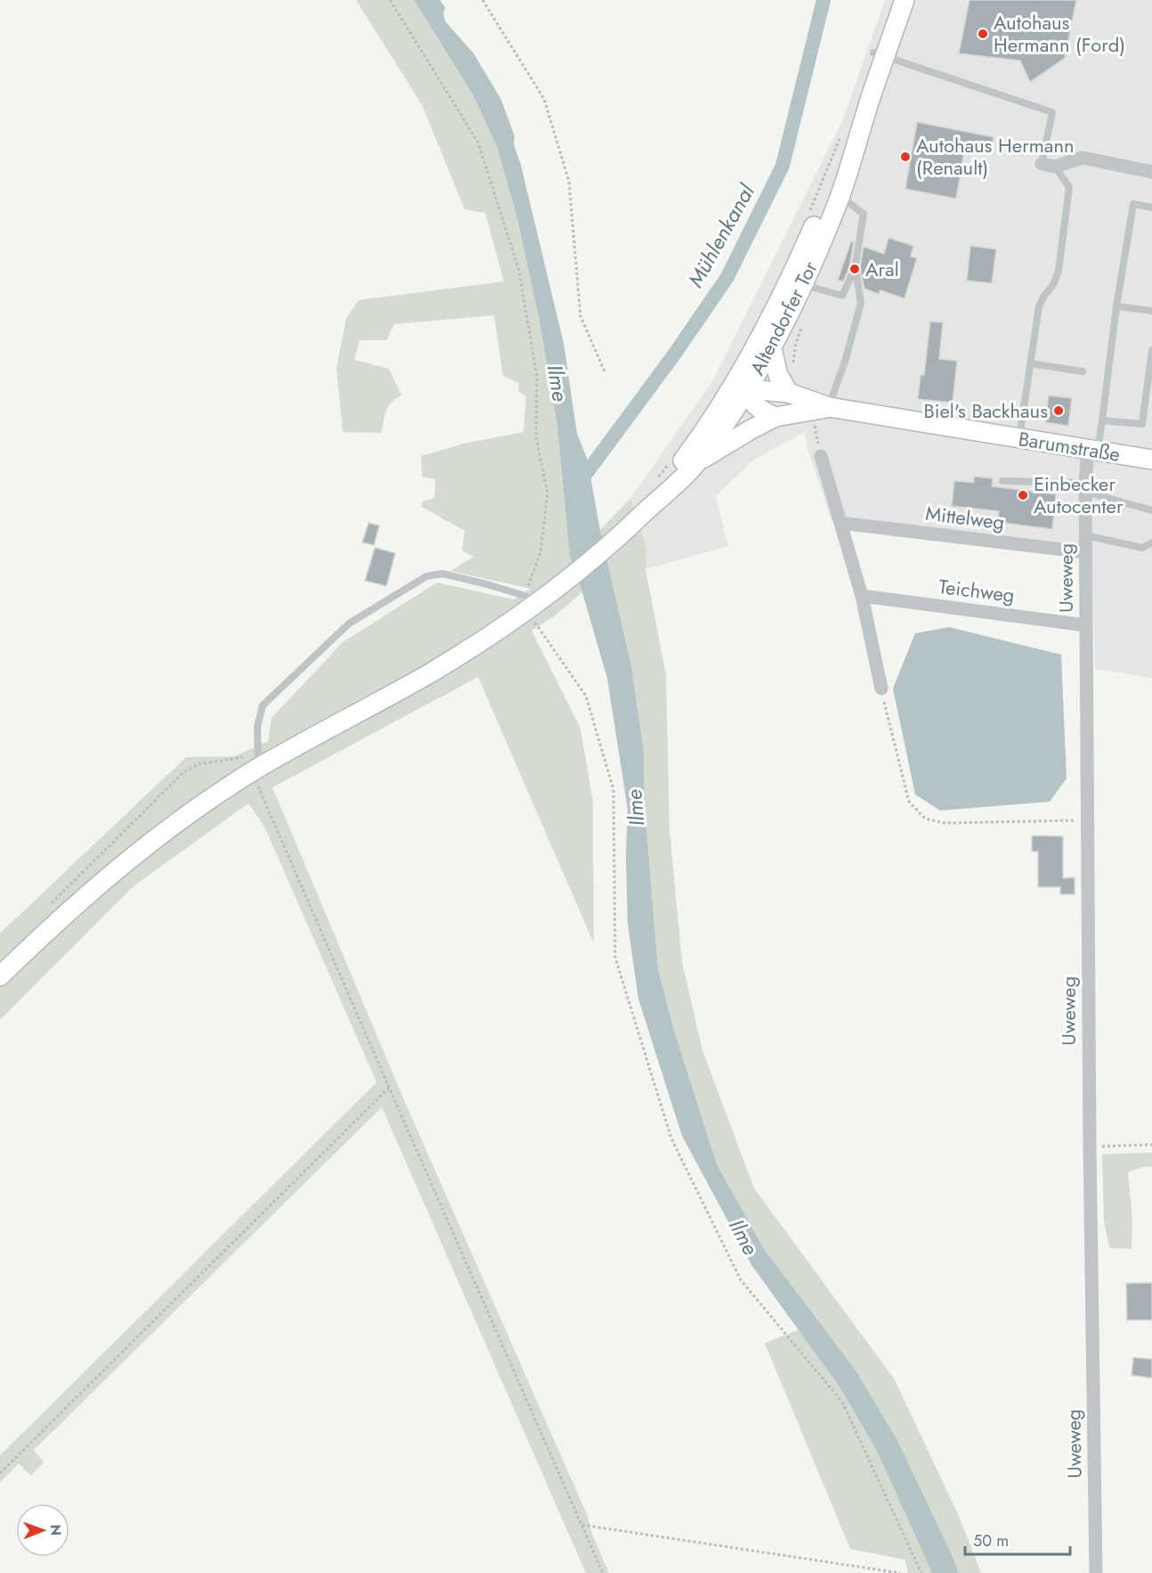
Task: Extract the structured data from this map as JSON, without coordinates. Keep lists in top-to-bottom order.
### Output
{
  "streets": {
    "main road": ["Altendorfer Tor", "Barumstraße"],
    "street": ["Mittelweg", "Uweweg", "Teichweg"]
  },
  "crossings": [
    ["Altendorfer Tor", "Barumstraße"],
    ["Barumstraße", "Uweweg"],
    ["Mittelweg", "Uweweg"],
    ["Uweweg", "Teichweg"]
  ],
  "water": ["Mühlenkanal", "Ilme"],
  "places": [
    "Autohaus Hermann (Ford)",
    "Autohaus Hermann (Renault)",
    "Aral",
    "Biel's Backhaus",
    "Einbecker Autocenter"
  ],
  "scale_bar": "50 m",
  "north": "right"
}
